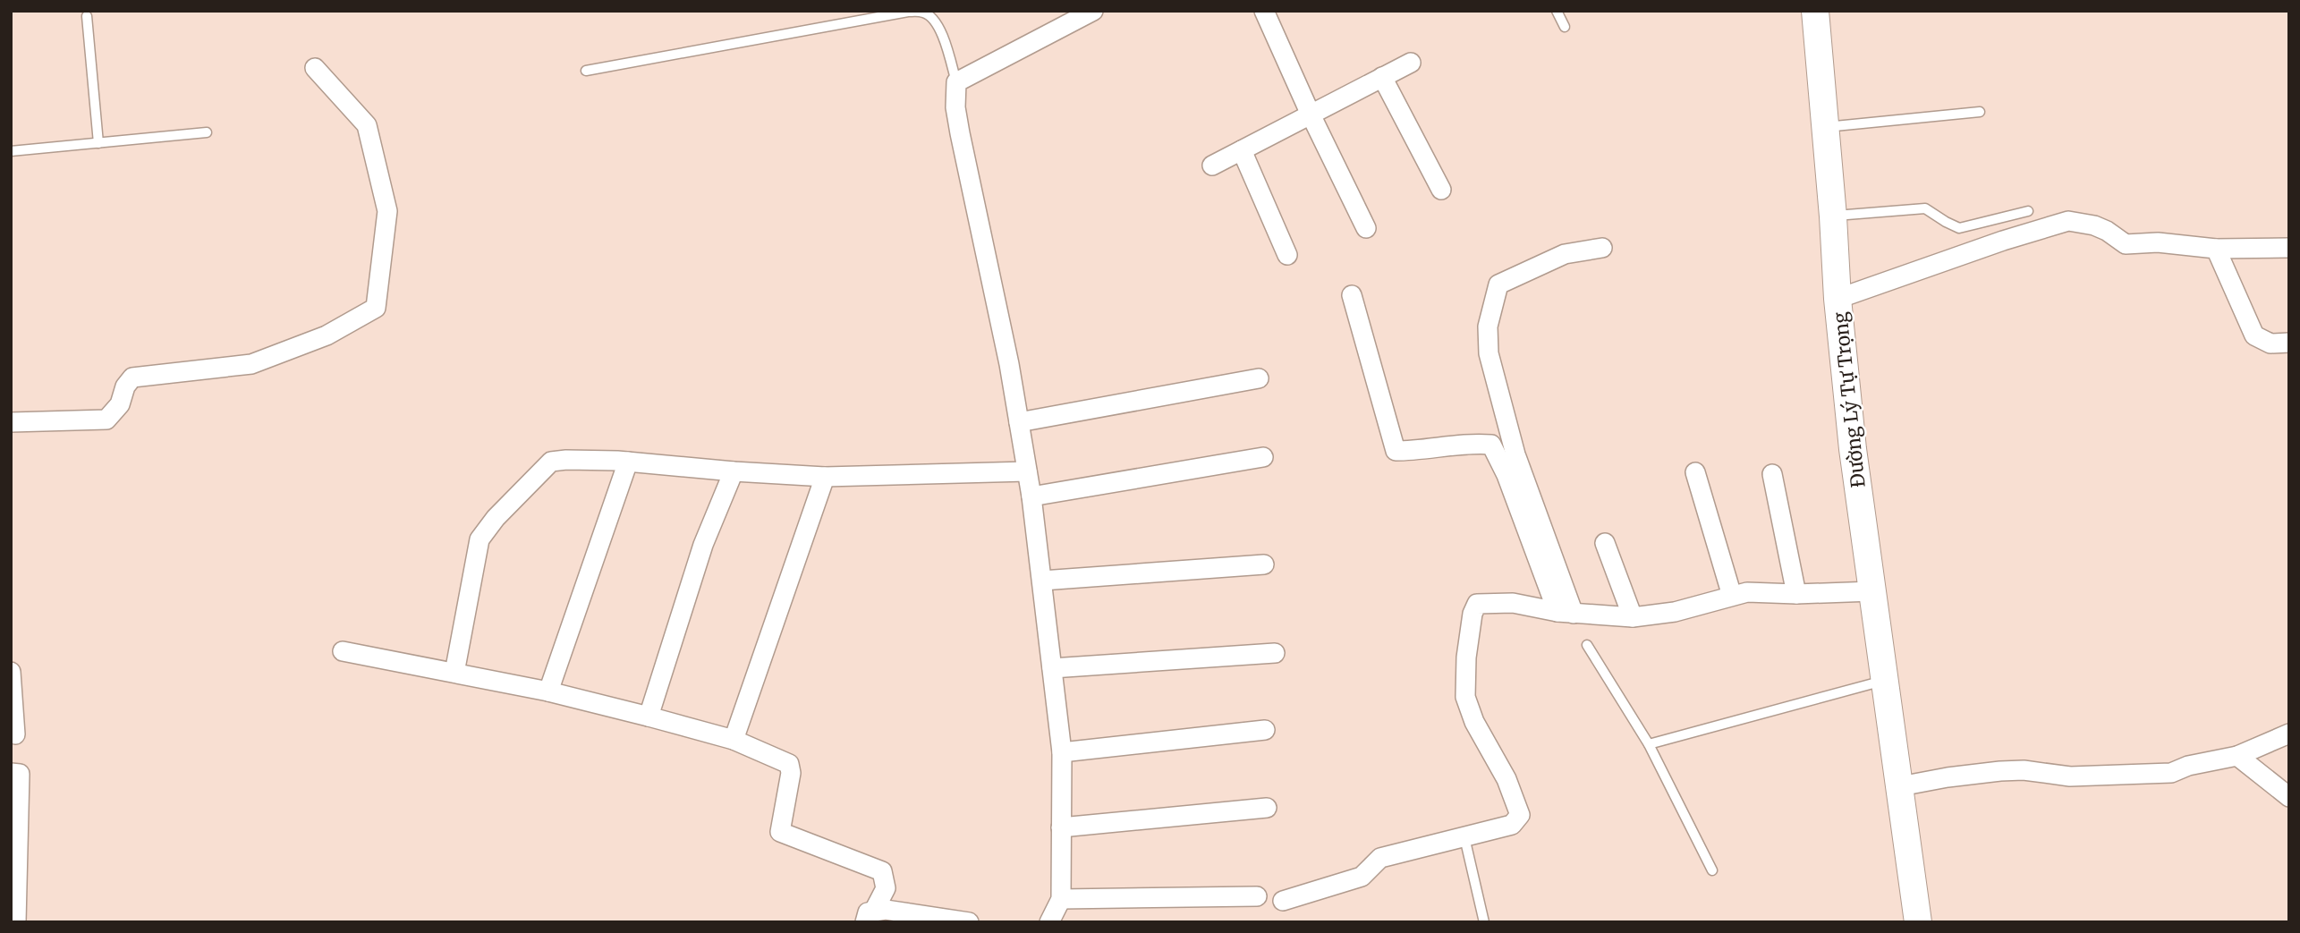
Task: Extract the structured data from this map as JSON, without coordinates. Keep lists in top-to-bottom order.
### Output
{
  "streets": {
    "main road": ["Đường Lý Tự Trọng"]
  }
}
